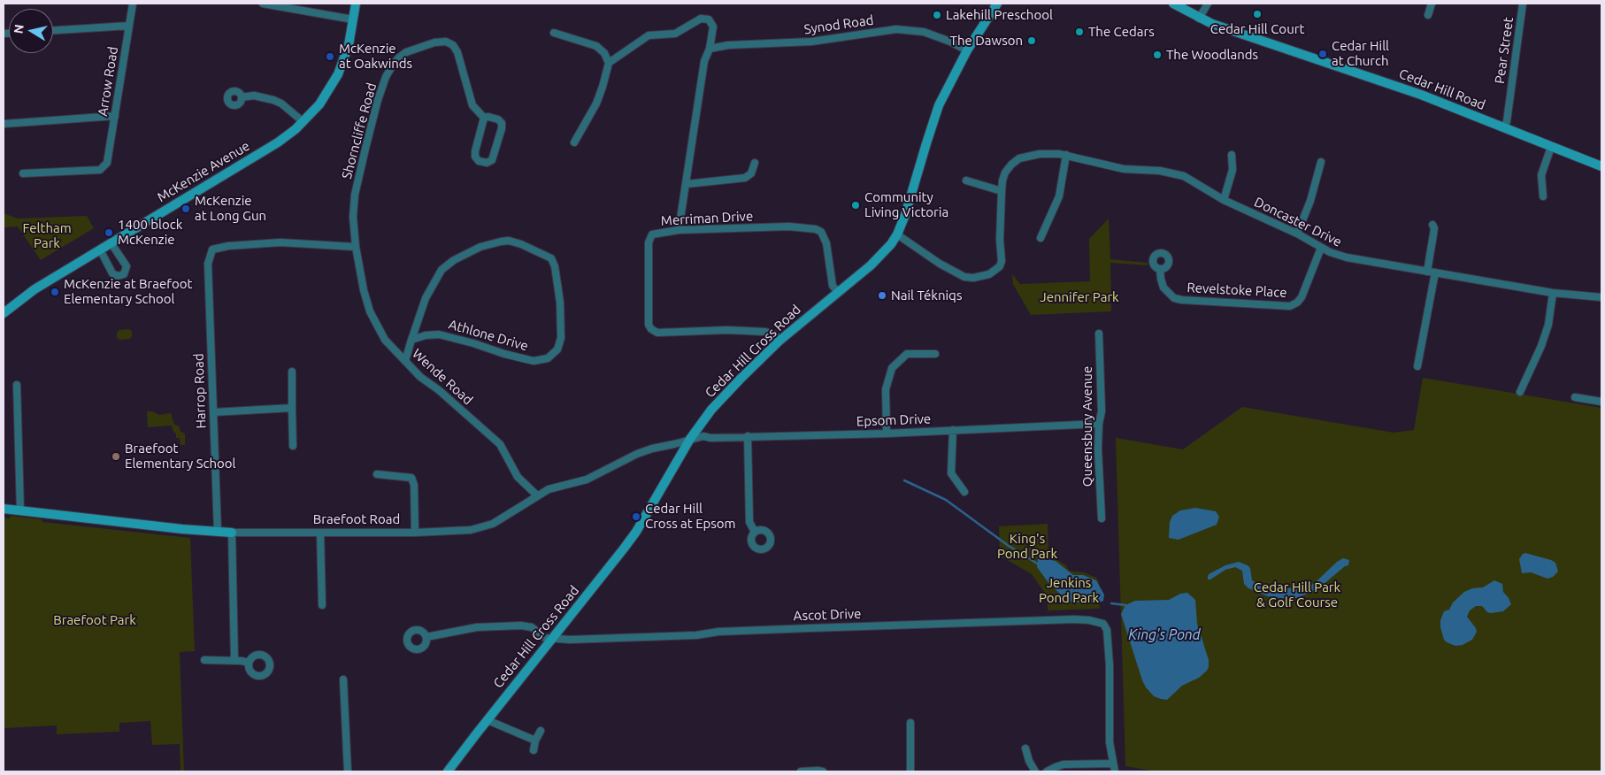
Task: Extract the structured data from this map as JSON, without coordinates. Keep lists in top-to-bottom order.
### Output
{
  "streets": {
    "main road": [
      "Cedar Hill Road",
      "McKenzie Avenue",
      "Cedar Hill Cross Road",
      "Braefoot Road"
    ],
    "street": [
      "Synod Road",
      "Pear Street",
      "Arrow Road",
      "Shorncliffe Road",
      "Merriman Drive",
      "Doncaster Drive",
      "Revelstoke Place",
      "Athlone Drive",
      "Wende Road",
      "Harrop Road",
      "Epsom Drive",
      "Queensbury Avenue",
      "Ascot Drive"
    ]
  },
  "crossings": [
    ["Synod Road", "Cedar Hill Cross Road"],
    ["Pear Street", "Cedar Hill Road"],
    ["Shorncliffe Road", "Wende Road"],
    ["Shorncliffe Road", "Harrop Road"],
    ["Merriman Drive", "Cedar Hill Cross Road"],
    ["Doncaster Drive", "Revelstoke Place"],
    ["Athlone Drive", "Wende Road"],
    ["Cedar Hill Cross Road", "Epsom Drive"],
    ["Cedar Hill Cross Road", "Braefoot Road"],
    ["Cedar Hill Cross Road", "Ascot Drive"],
    ["Wende Road", "Harrop Road"],
    ["Wende Road", "Braefoot Road"],
    ["Harrop Road", "Braefoot Road"],
    ["Epsom Drive", "Queensbury Avenue"],
    ["Epsom Drive", "Braefoot Road"]
  ],
  "water": ["King's Pond"],
  "parks": [
    "Feltham Park",
    "Jennifer Park",
    "King's Pond Park",
    "Jenkins Pond Park",
    "Cedar Hill Park & Golf Course",
    "Braefoot Park"
  ],
  "places": [
    "Cedar Hill Court",
    "Lakehill Preschool",
    "The Cedars",
    "The Dawson",
    "Cedar Hill at Church",
    "The Woodlands",
    "McKenzie at Oakwinds",
    "Community Living Victoria",
    "McKenzie at Long Gun",
    "1400 block McKenzie",
    "McKenzie at Braefoot Elementary School",
    "Nail Tékniqs",
    "Braefoot Elementary School",
    "Cedar Hill Cross at Epsom"
  ],
  "north": "left"
}
